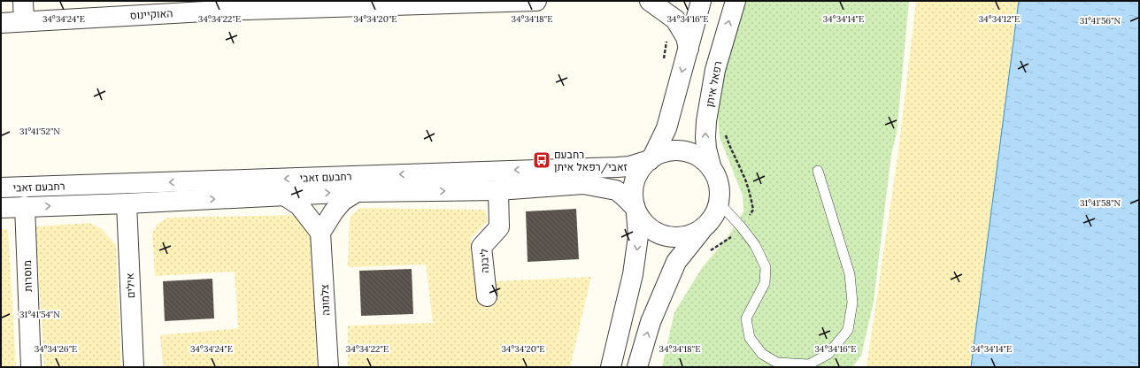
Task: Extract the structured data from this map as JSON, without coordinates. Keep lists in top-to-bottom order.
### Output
{
  "streets": {
    "street": [
      "האוקיינוס",
      "רפאל איתן",
      "רחבעם זאבי",
      "ליבנה",
      "מוסרות",
      "אילים",
      "צלמונה"
    ]
  },
  "crossings": [
    ["רפאל איתן", "רחבעם זאבי"],
    ["רחבעם זאבי", "ליבנה"],
    ["רחבעם זאבי", "מוסרות"],
    ["רחבעם זאבי", "אילים"]
  ],
  "places": {
    "bus stop": ["רחבעם זאבי/רפאל איתן"]
  },
  "coordinates": [
    "34°34'24\"E",
    "34°34'22\"E",
    "34°34'20\"E",
    "34°34'18\"E",
    "34°34'16\"E",
    "34°34'14\"E",
    "34°34'12\"E",
    "31°41'56\"N",
    "31°41'52\"N",
    "31°41'58\"N",
    "31°41'54\"N",
    "34°34'26\"E"
  ]
}
